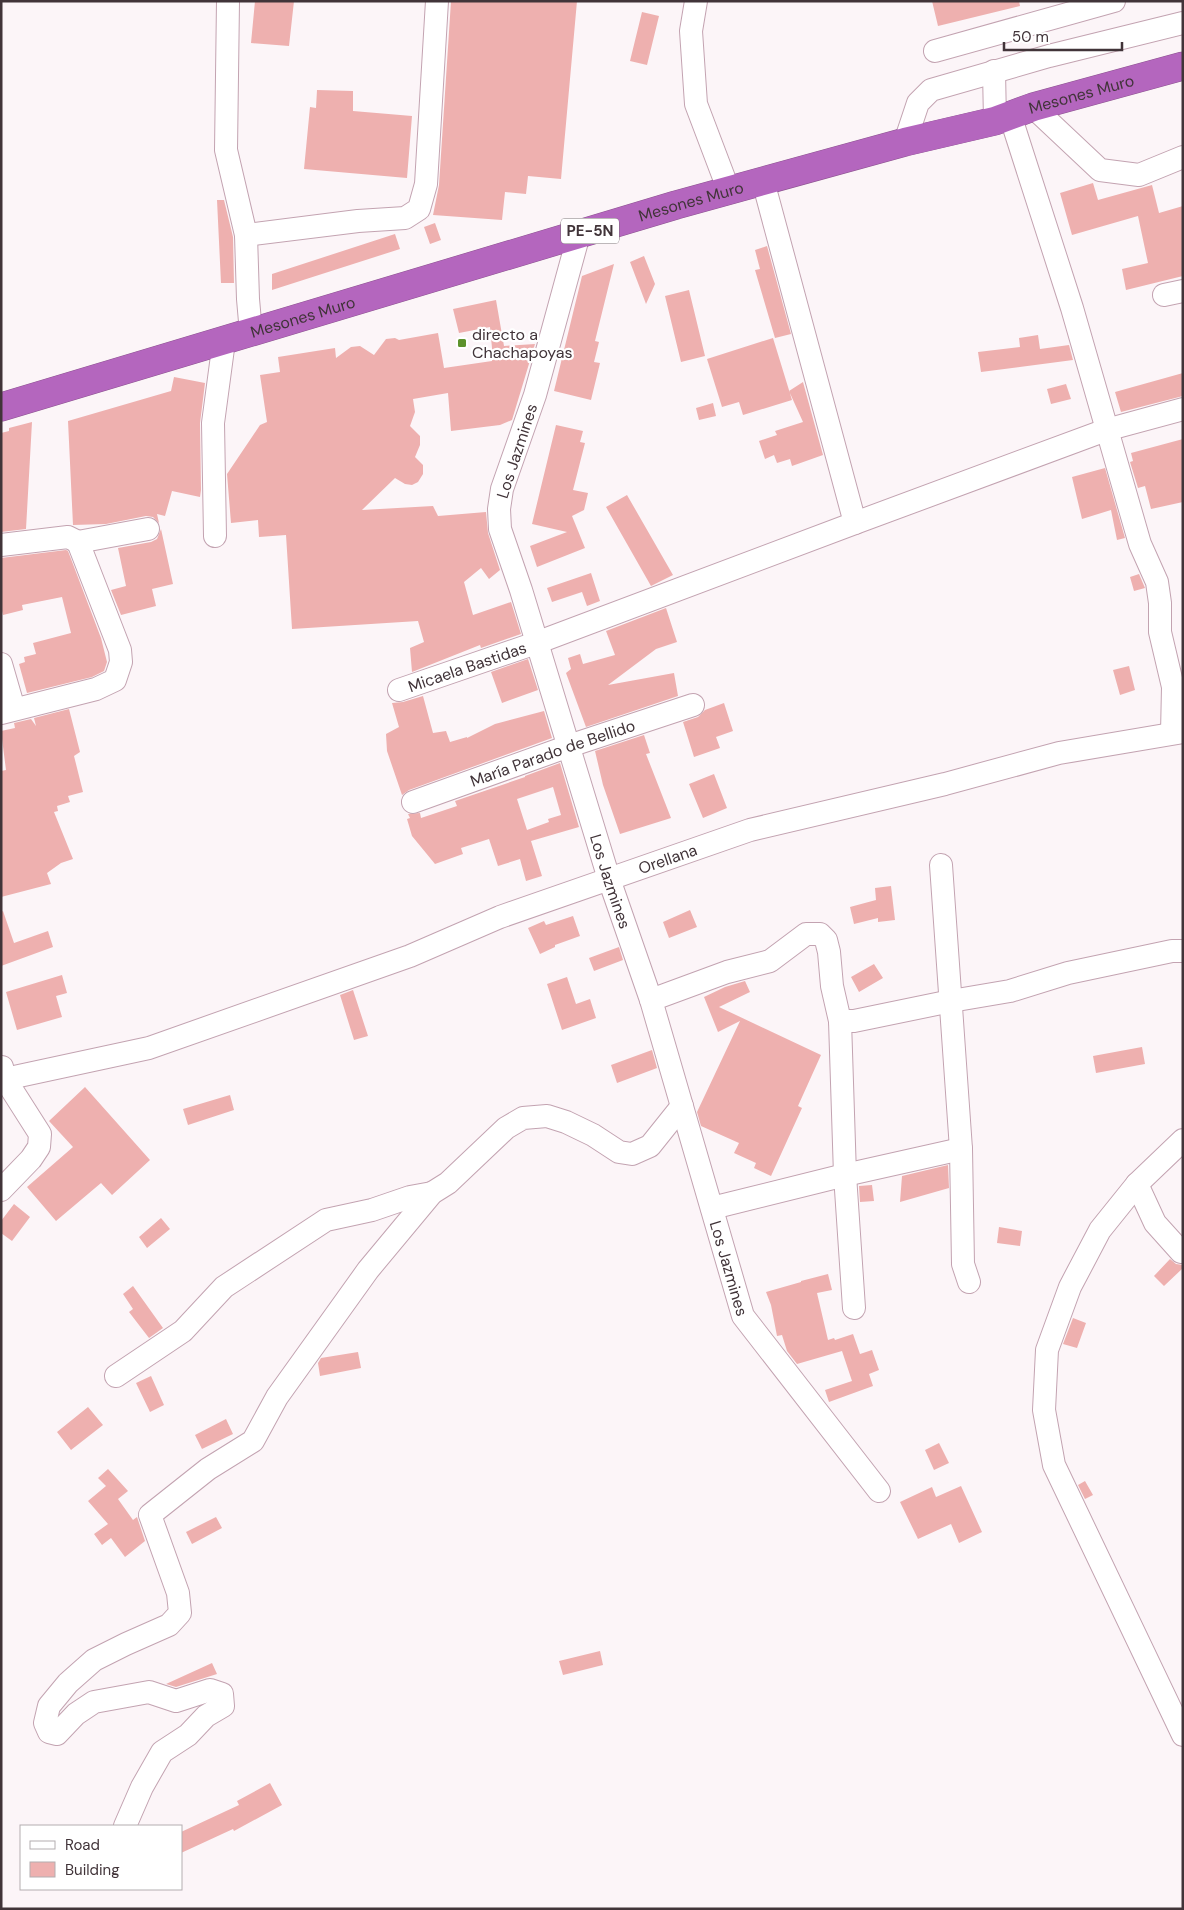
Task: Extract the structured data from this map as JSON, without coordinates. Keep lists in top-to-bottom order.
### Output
{
  "streets": {
    "highway": ["Mesones Muro", "PE-5N"],
    "street": [
      "Los Jazmines",
      "Micaela Bastidas",
      "María Parado de Bellido",
      "Orellana"
    ]
  },
  "crossings": [
    ["Mesones Muro", "Los Jazmines"],
    ["Los Jazmines", "Micaela Bastidas"],
    ["Los Jazmines", "María Parado de Bellido"],
    ["Los Jazmines", "Orellana"]
  ],
  "places": {
    "transit": ["directo a Chachapoyas"]
  },
  "legend": ["Road", "Building"],
  "scale_bar": "50 m"
}
